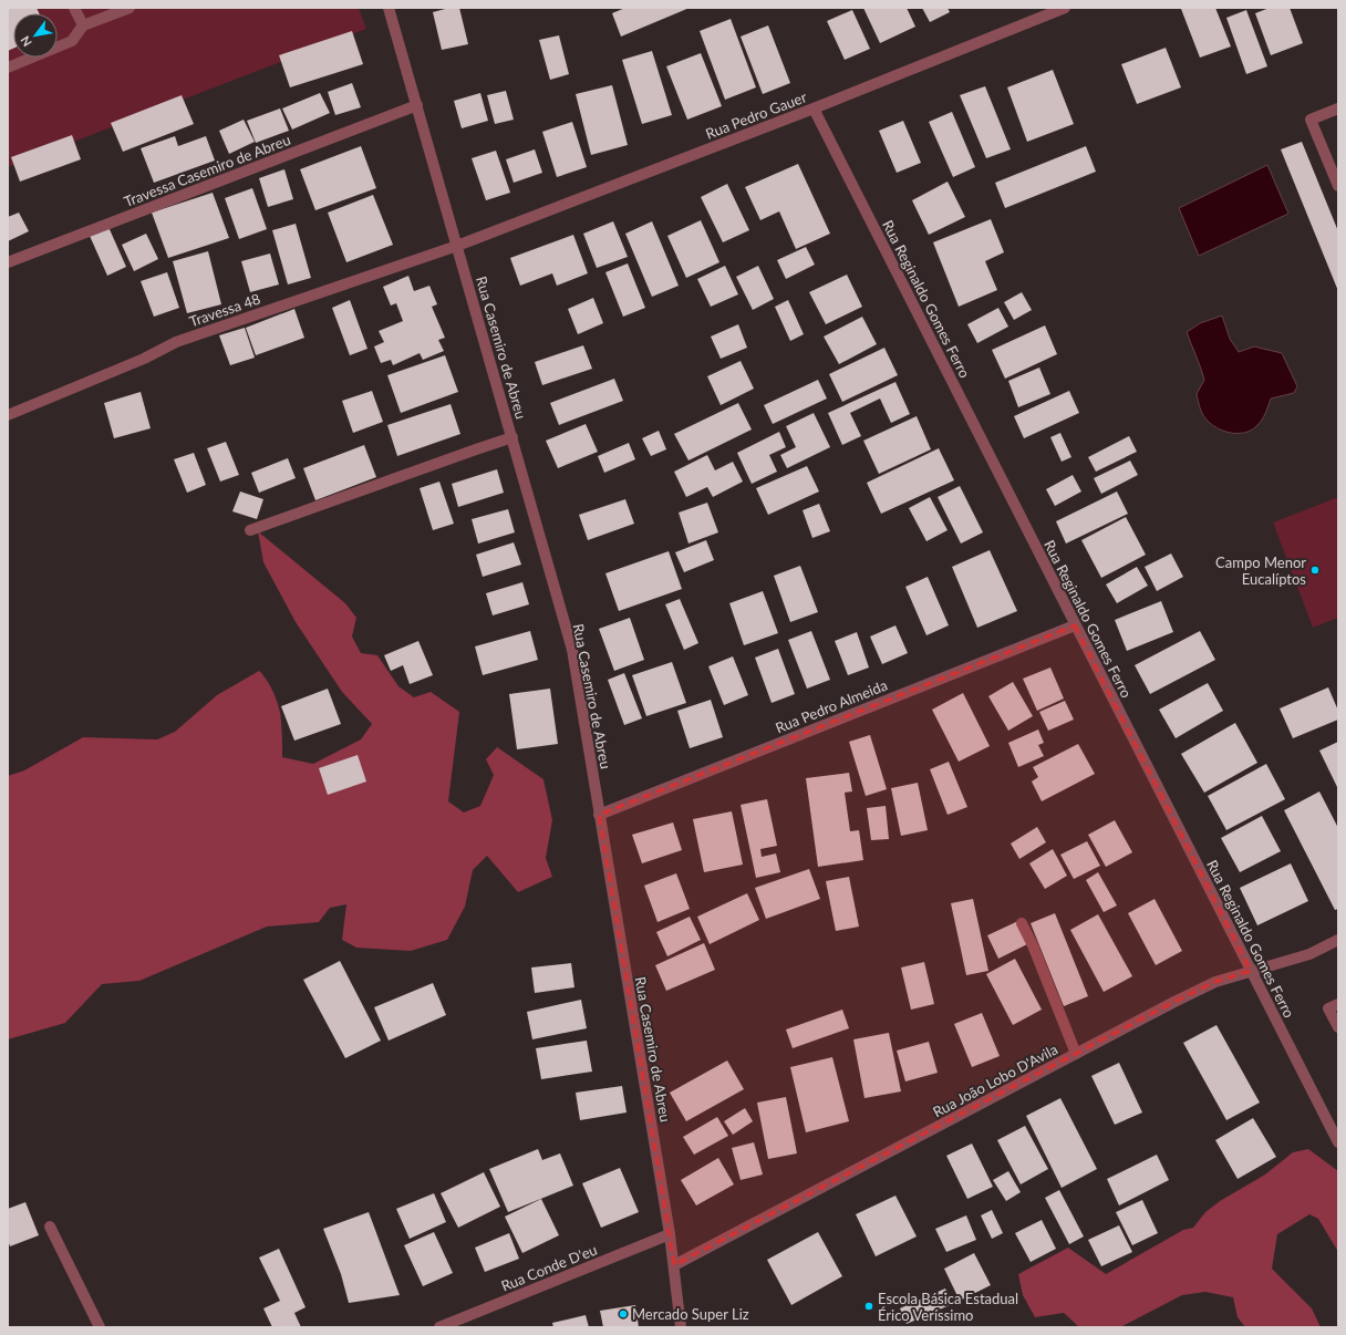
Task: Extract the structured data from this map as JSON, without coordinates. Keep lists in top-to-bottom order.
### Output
{
  "streets": {
    "street": [
      "Rua Pedro Gauer",
      "Travessa Casemiro de Abreu",
      "Rua Reginaldo Gomes Ferro",
      "Travessa 48",
      "Rua Casemiro de Abreu",
      "Rua Pedro Almeida",
      "Rua João Lobo D'Avila",
      "Rua Conde D'eu"
    ]
  },
  "crossings": [
    ["Rua Pedro Gauer", "Rua Reginaldo Gomes Ferro"],
    ["Rua Pedro Gauer", "Travessa 48"],
    ["Rua Pedro Gauer", "Rua Casemiro de Abreu"],
    ["Travessa Casemiro de Abreu", "Rua Casemiro de Abreu"],
    ["Rua Reginaldo Gomes Ferro", "Rua Pedro Almeida"],
    ["Rua Reginaldo Gomes Ferro", "Rua João Lobo D'Avila"],
    ["Travessa 48", "Rua Casemiro de Abreu"],
    ["Rua Casemiro de Abreu", "Rua Pedro Almeida"],
    ["Rua Casemiro de Abreu", "Rua João Lobo D'Avila"],
    ["Rua Casemiro de Abreu", "Rua Conde D'eu"]
  ],
  "places": ["Campo Menor Eucalíptos", "Escola Básica Estadual Érico Veríssimo", "Mercado Super Liz"],
  "north": "bottom left"
}
